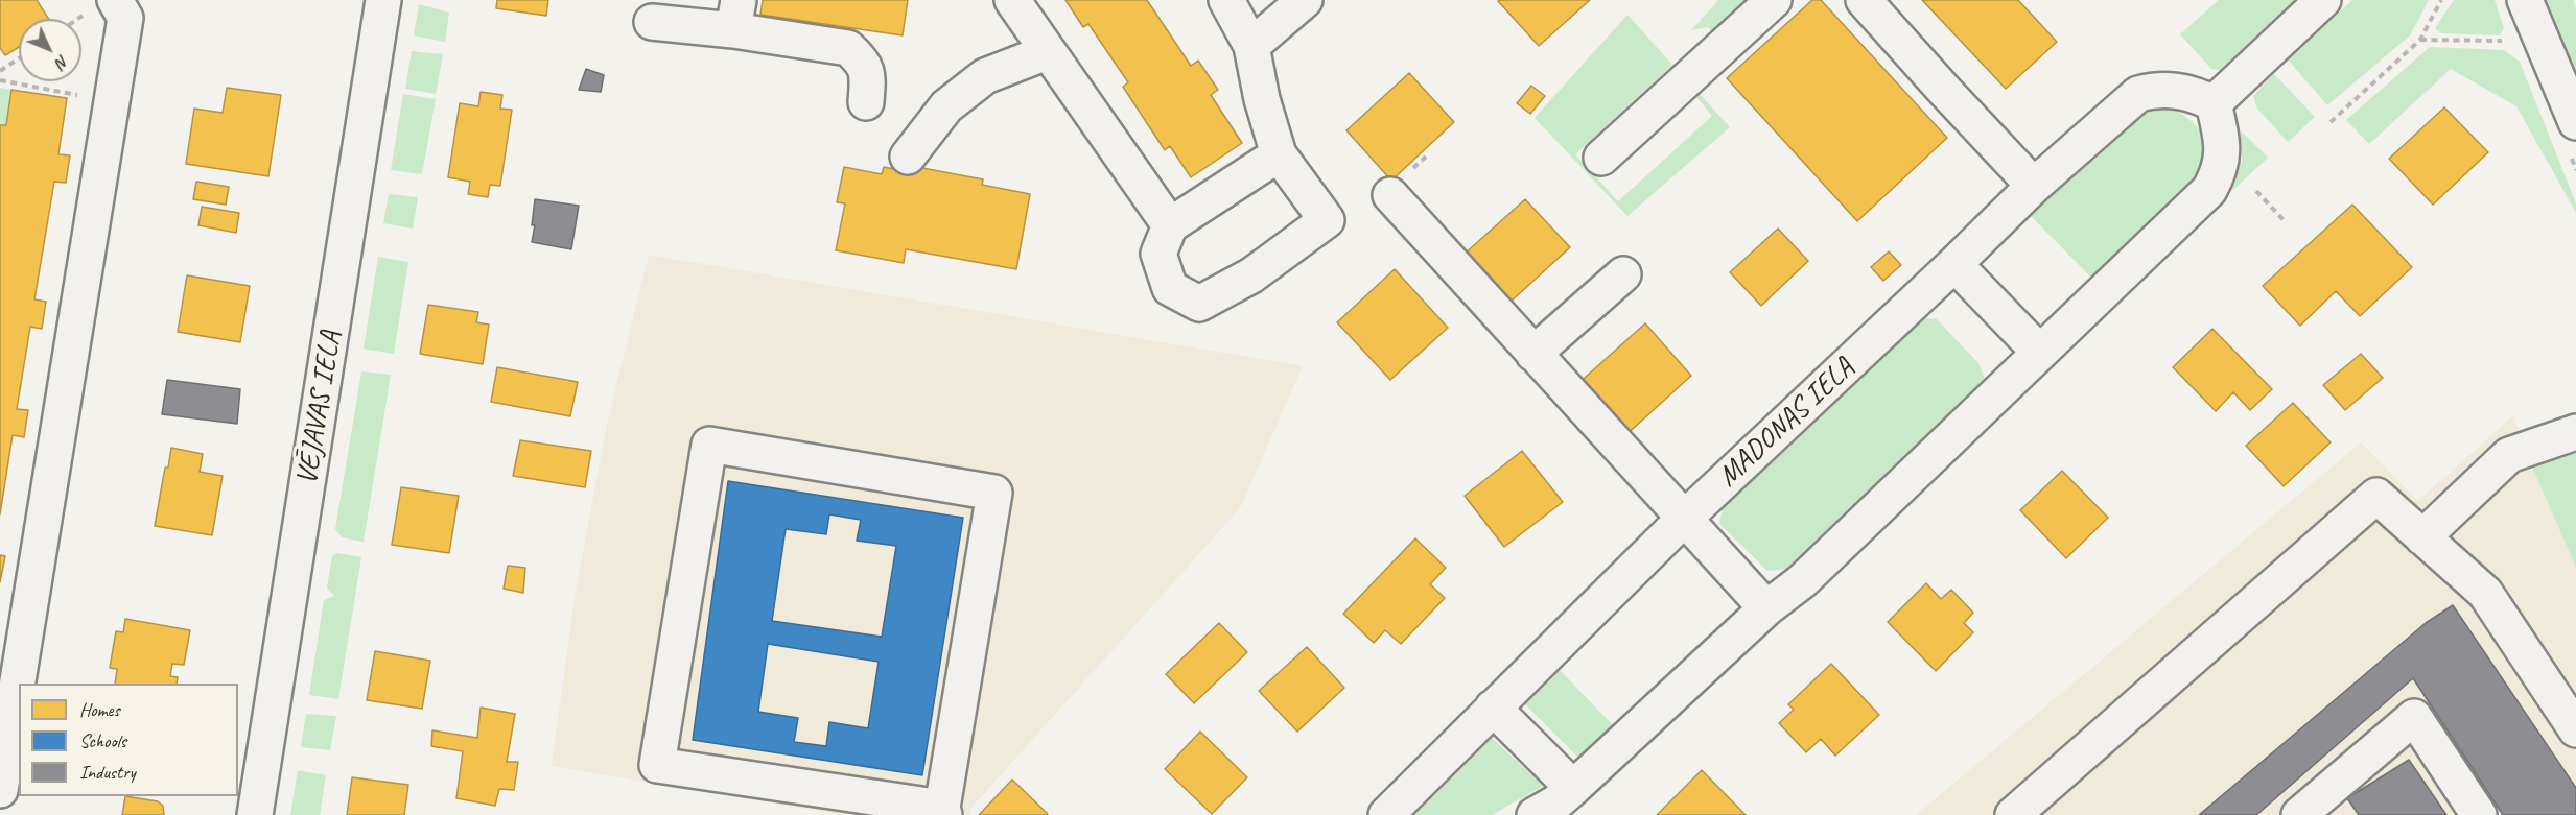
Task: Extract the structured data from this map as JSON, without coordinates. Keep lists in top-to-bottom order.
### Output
{
  "streets": {
    "street": ["VĒJAVAS IELA", "MADONAS IELA"]
  },
  "legend": ["Homes", "Schools", "Industry"],
  "north": "bottom right"
}
